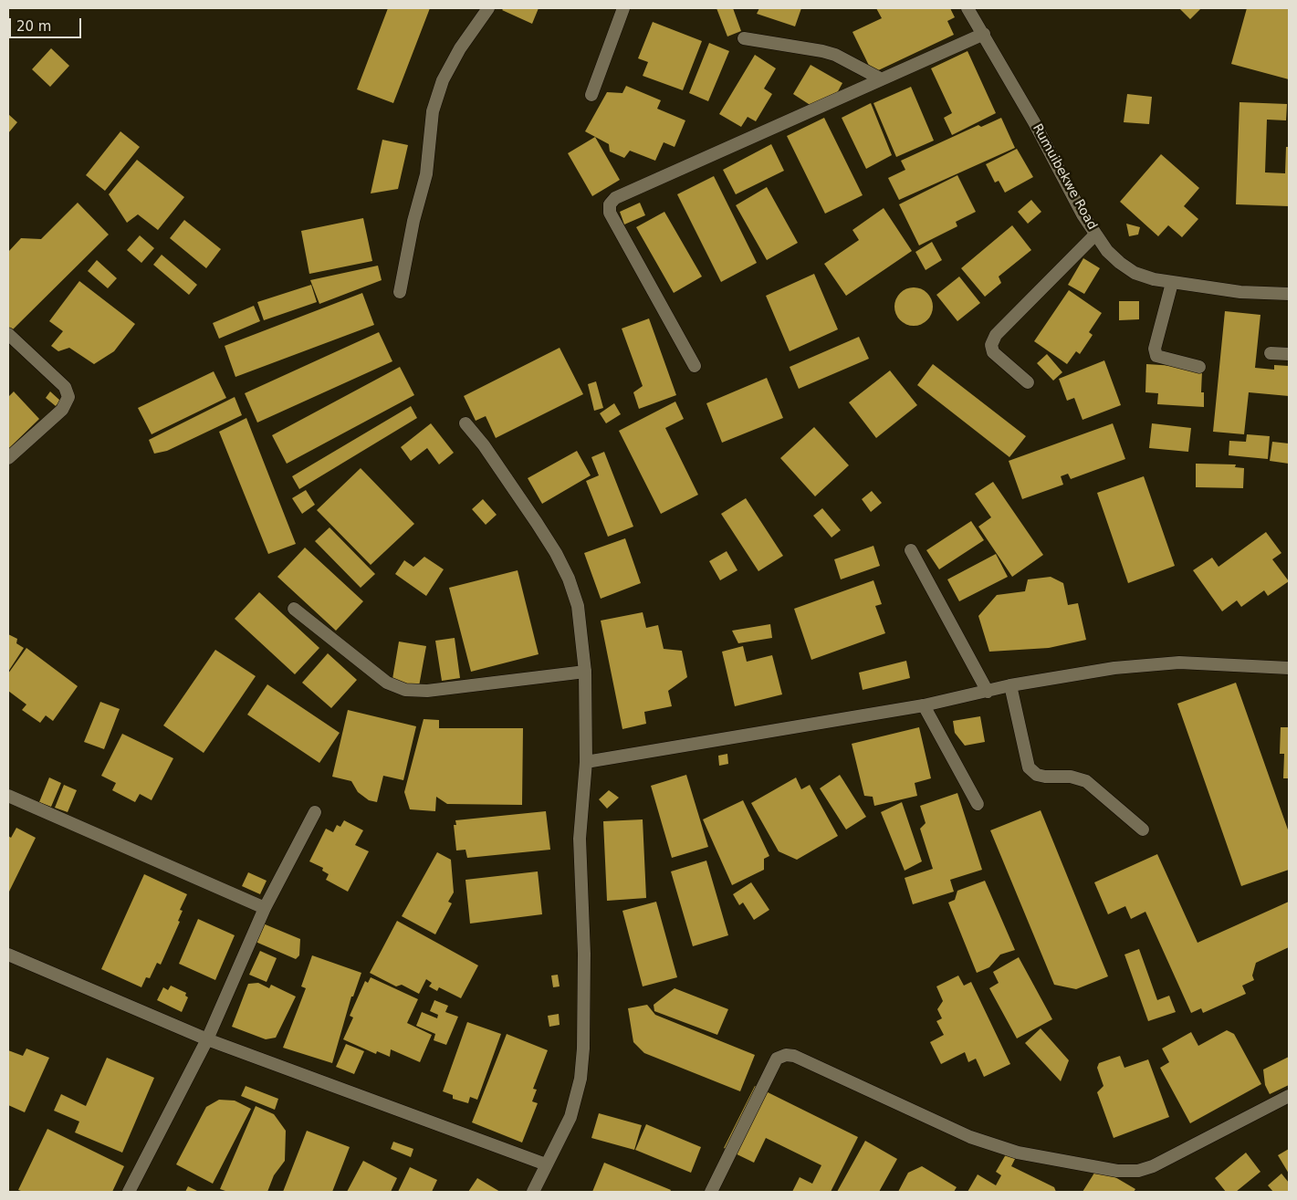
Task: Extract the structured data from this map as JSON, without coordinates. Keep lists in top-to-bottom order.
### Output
{
  "streets": {
    "street": ["Rumuibekwe Road"]
  },
  "scale_bar": "20 m"
}
